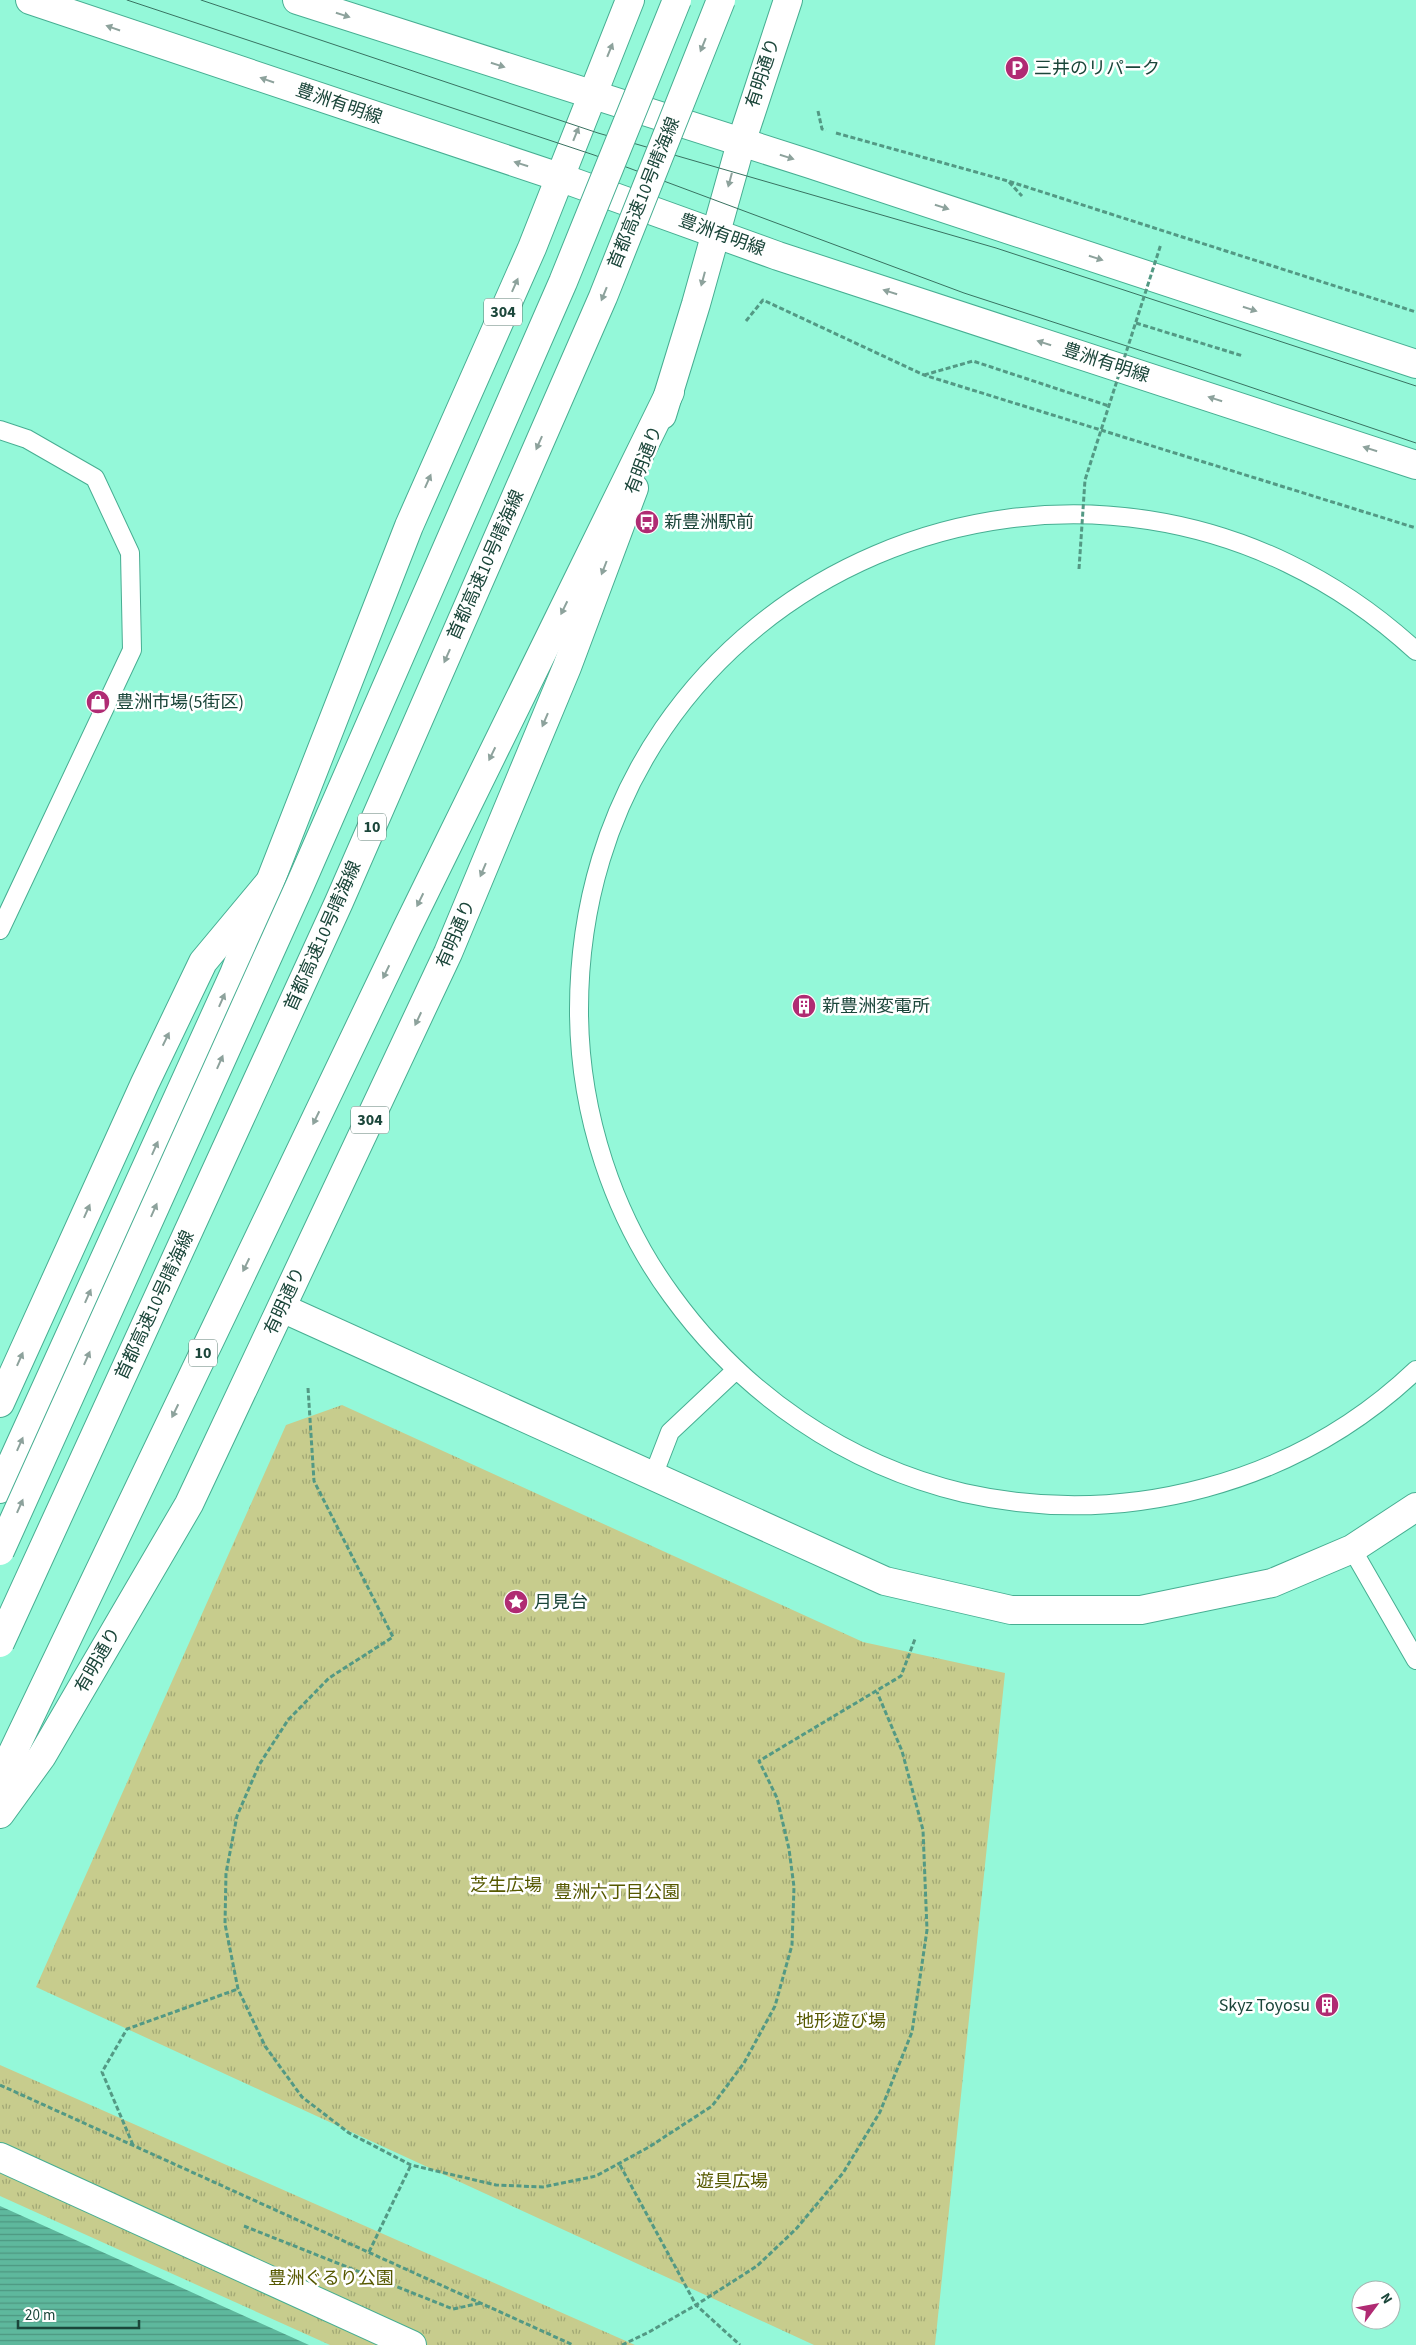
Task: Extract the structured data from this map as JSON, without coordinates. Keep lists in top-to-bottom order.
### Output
{
  "streets": {
    "main road": [
      "有明通り",
      "豊洲有明線",
      "首都高速10号晴海線",
      "304",
      "10"
    ]
  },
  "crossings": [
    ["有明通り", "豊洲有明線"],
    ["有明通り", "10"],
    ["豊洲有明線", "304"]
  ],
  "parks": [
    "芝生広場",
    "豊洲六丁目公園",
    "地形遊び場",
    "遊具広場",
    "豊洲ぐるり公園"
  ],
  "places": {
    "parking": ["三井のリパーク"],
    "bus stop": ["新豊洲駅前"],
    "shop": ["豊洲市場(5街区)"],
    "building": ["新豊洲変電所", "Skyz Toyosu"],
    "place": ["月見台"]
  },
  "scale_bar": "20 m",
  "north": "top right"
}
